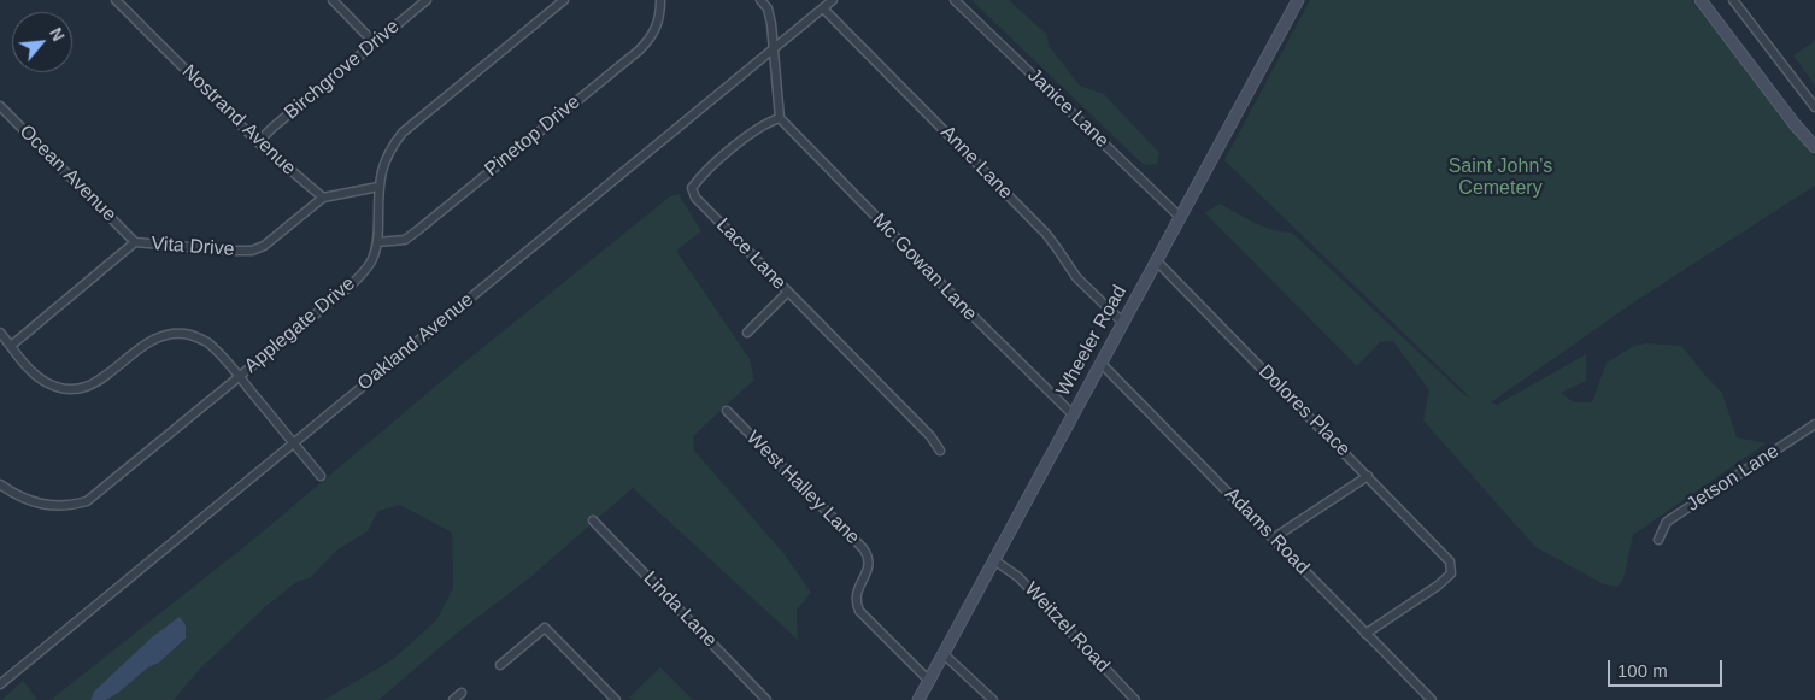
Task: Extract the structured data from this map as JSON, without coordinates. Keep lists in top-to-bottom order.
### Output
{
  "streets": {
    "main road": ["Wheeler Road"],
    "street": [
      "Birchgrove Drive",
      "Janice Lane",
      "Nostrand Avenue",
      "Pinetop Drive",
      "Anne Lane",
      "Ocean Avenue",
      "Vita Drive",
      "Lace Lane",
      "Mc Gowan Lane",
      "Applegate Drive",
      "Oakland Avenue",
      "Dolores Place",
      "Jetson Lane",
      "West Halley Lane",
      "Adams Road",
      "Linda Lane",
      "Weitzel Road"
    ]
  },
  "crossings": [
    ["Birchgrove Drive", "Nostrand Avenue"],
    ["Janice Lane", "Wheeler Road"],
    ["Nostrand Avenue", "Vita Drive"],
    ["Pinetop Drive", "Applegate Drive"],
    ["Anne Lane", "Wheeler Road"],
    ["Anne Lane", "Oakland Avenue"],
    ["Ocean Avenue", "Vita Drive"],
    ["Lace Lane", "Mc Gowan Lane"],
    ["Mc Gowan Lane", "Wheeler Road"],
    ["Wheeler Road", "Dolores Place"],
    ["Wheeler Road", "West Halley Lane"],
    ["Wheeler Road", "Adams Road"],
    ["Wheeler Road", "Weitzel Road"],
    ["Dolores Place", "Adams Road"]
  ],
  "parks": ["Saint John's Cemetery"],
  "scale_bar": "100 m",
  "north": "top right"
}
